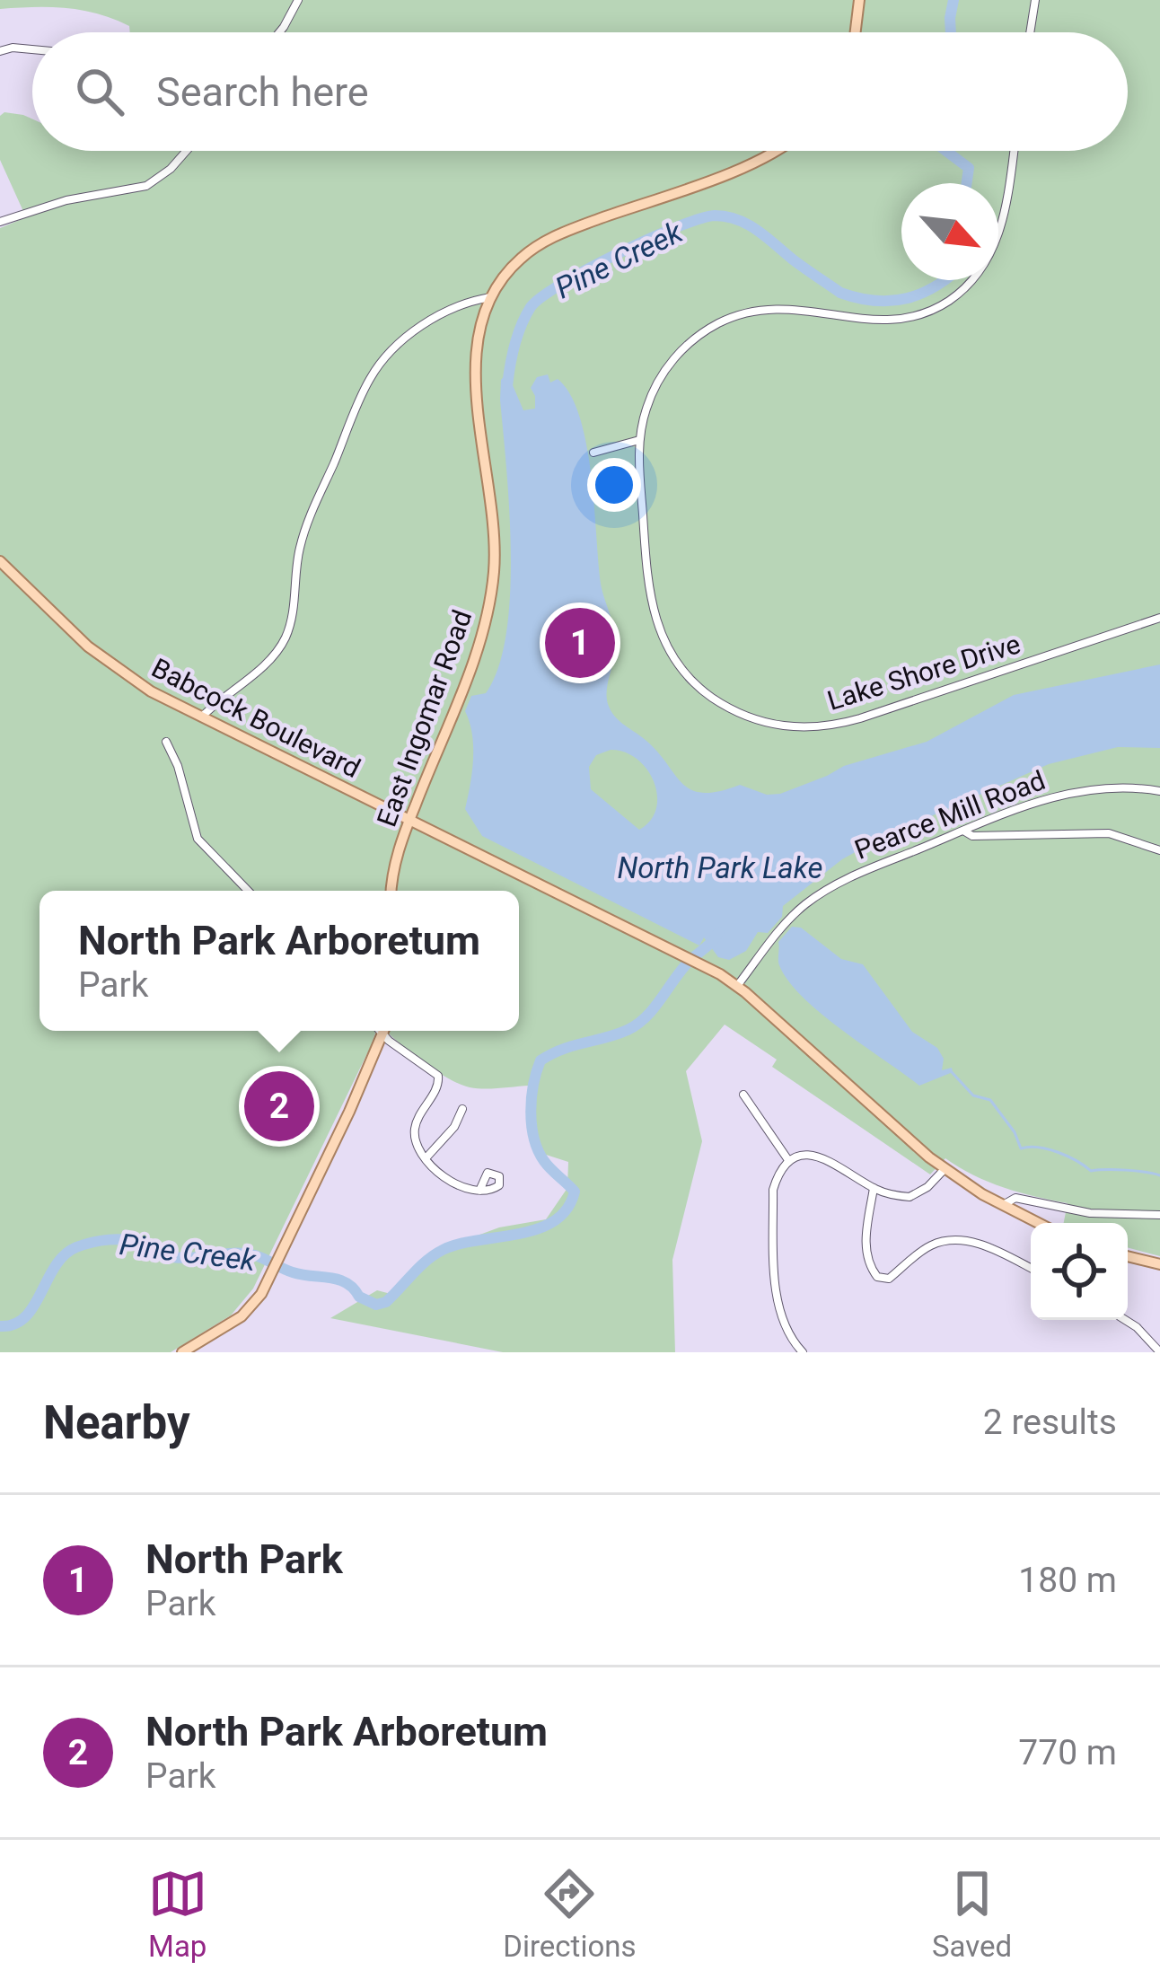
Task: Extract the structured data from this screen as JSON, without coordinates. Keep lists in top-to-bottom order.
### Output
{
  "streets": {
    "main road": ["Babcock Boulevard", "East Ingomar Road"],
    "street": ["Lake Shore Drive", "Pearce Mill Road"]
  },
  "crossings": [
    ["Babcock Boulevard", "East Ingomar Road"],
    ["Babcock Boulevard", "Pearce Mill Road"]
  ],
  "water": ["Pine Creek", "North Park Lake"],
  "north": "bottom right",
  "page": {
    "search": "Search here",
    "pins": ["1", "2"],
    "popup": ["North Park Arboretum", "Park"],
    "heading": ["Nearby", "2 results"],
    "list": [
      {
        "mark": "1",
        "name": "North Park",
        "note": "Park",
        "value": "180 m"
      },
      {
        "mark": "2",
        "name": "North Park Arboretum",
        "note": "Park",
        "value": "770 m"
      }
    ],
    "nav": ["Map", "Directions", "Saved"]
  }
}
